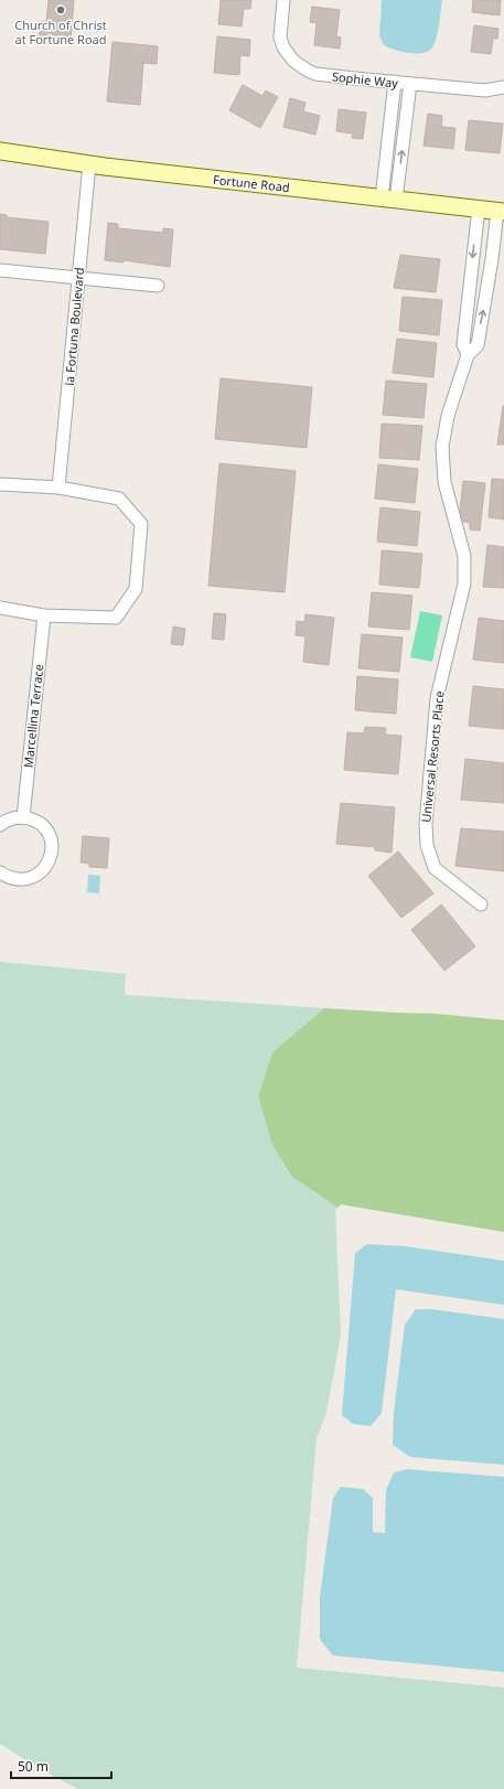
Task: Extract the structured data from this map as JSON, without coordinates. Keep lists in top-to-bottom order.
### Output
{
  "streets": {
    "street": [
      "Sophie Way",
      "Fortune Road",
      "la Fortuna Boulevard",
      "Marcellina Terrace",
      "Universal Resorts Place"
    ]
  },
  "crossings": [
    ["Fortune Road", "la Fortuna Boulevard"],
    ["Fortune Road", "Universal Resorts Place"]
  ],
  "places": ["Church of Christ at Fortune Road"],
  "scale_bar": "50 m"
}
